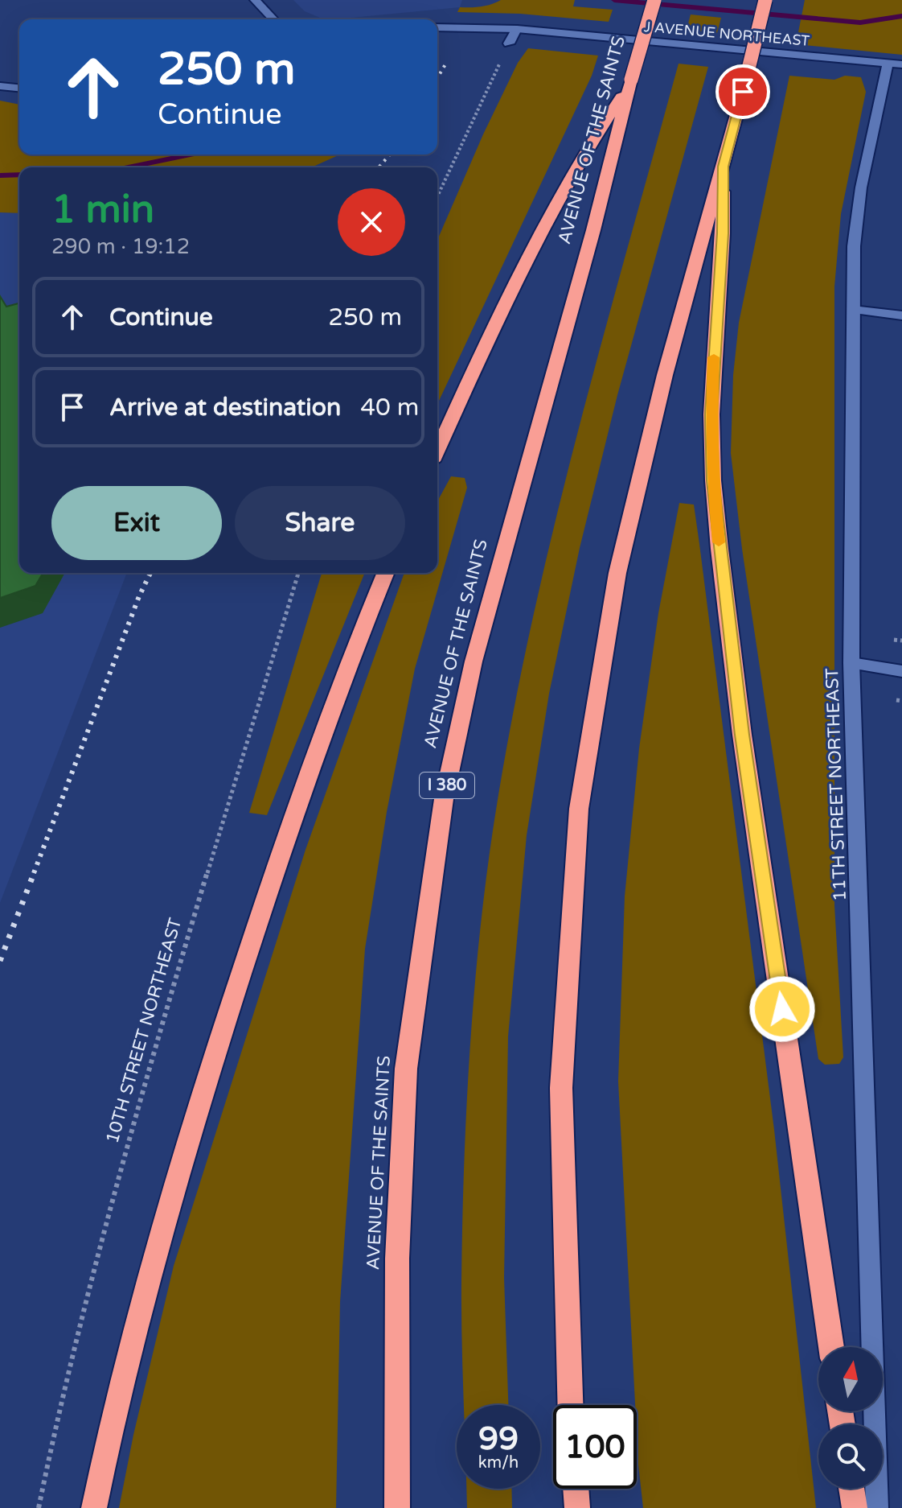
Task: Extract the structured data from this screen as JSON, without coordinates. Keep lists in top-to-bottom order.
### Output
{
  "streets": {
    "highway": ["AVENUE OF THE SAINTS", "I 380"],
    "street": ["J AVENUE NORTHEAST", "11TH STREET NORTHEAST"],
    "path": ["10TH STREET NORTHEAST"]
  },
  "crossings": [
    ["J AVENUE NORTHEAST", "11TH STREET NORTHEAST"]
  ],
  "north": "top",
  "page": {
    "turn": ["250 m", "Continue"],
    "heading": ["1 min", "290 m · 19:12"],
    "list": [
      {
        "name": "Continue",
        "value": "250 m"
      },
      {
        "name": "Arrive at destination",
        "value": "40 m"
      }
    ],
    "buttons": ["Exit", "Share"],
    "speed": "99 km/h",
    "limit": "100"
  }
}
